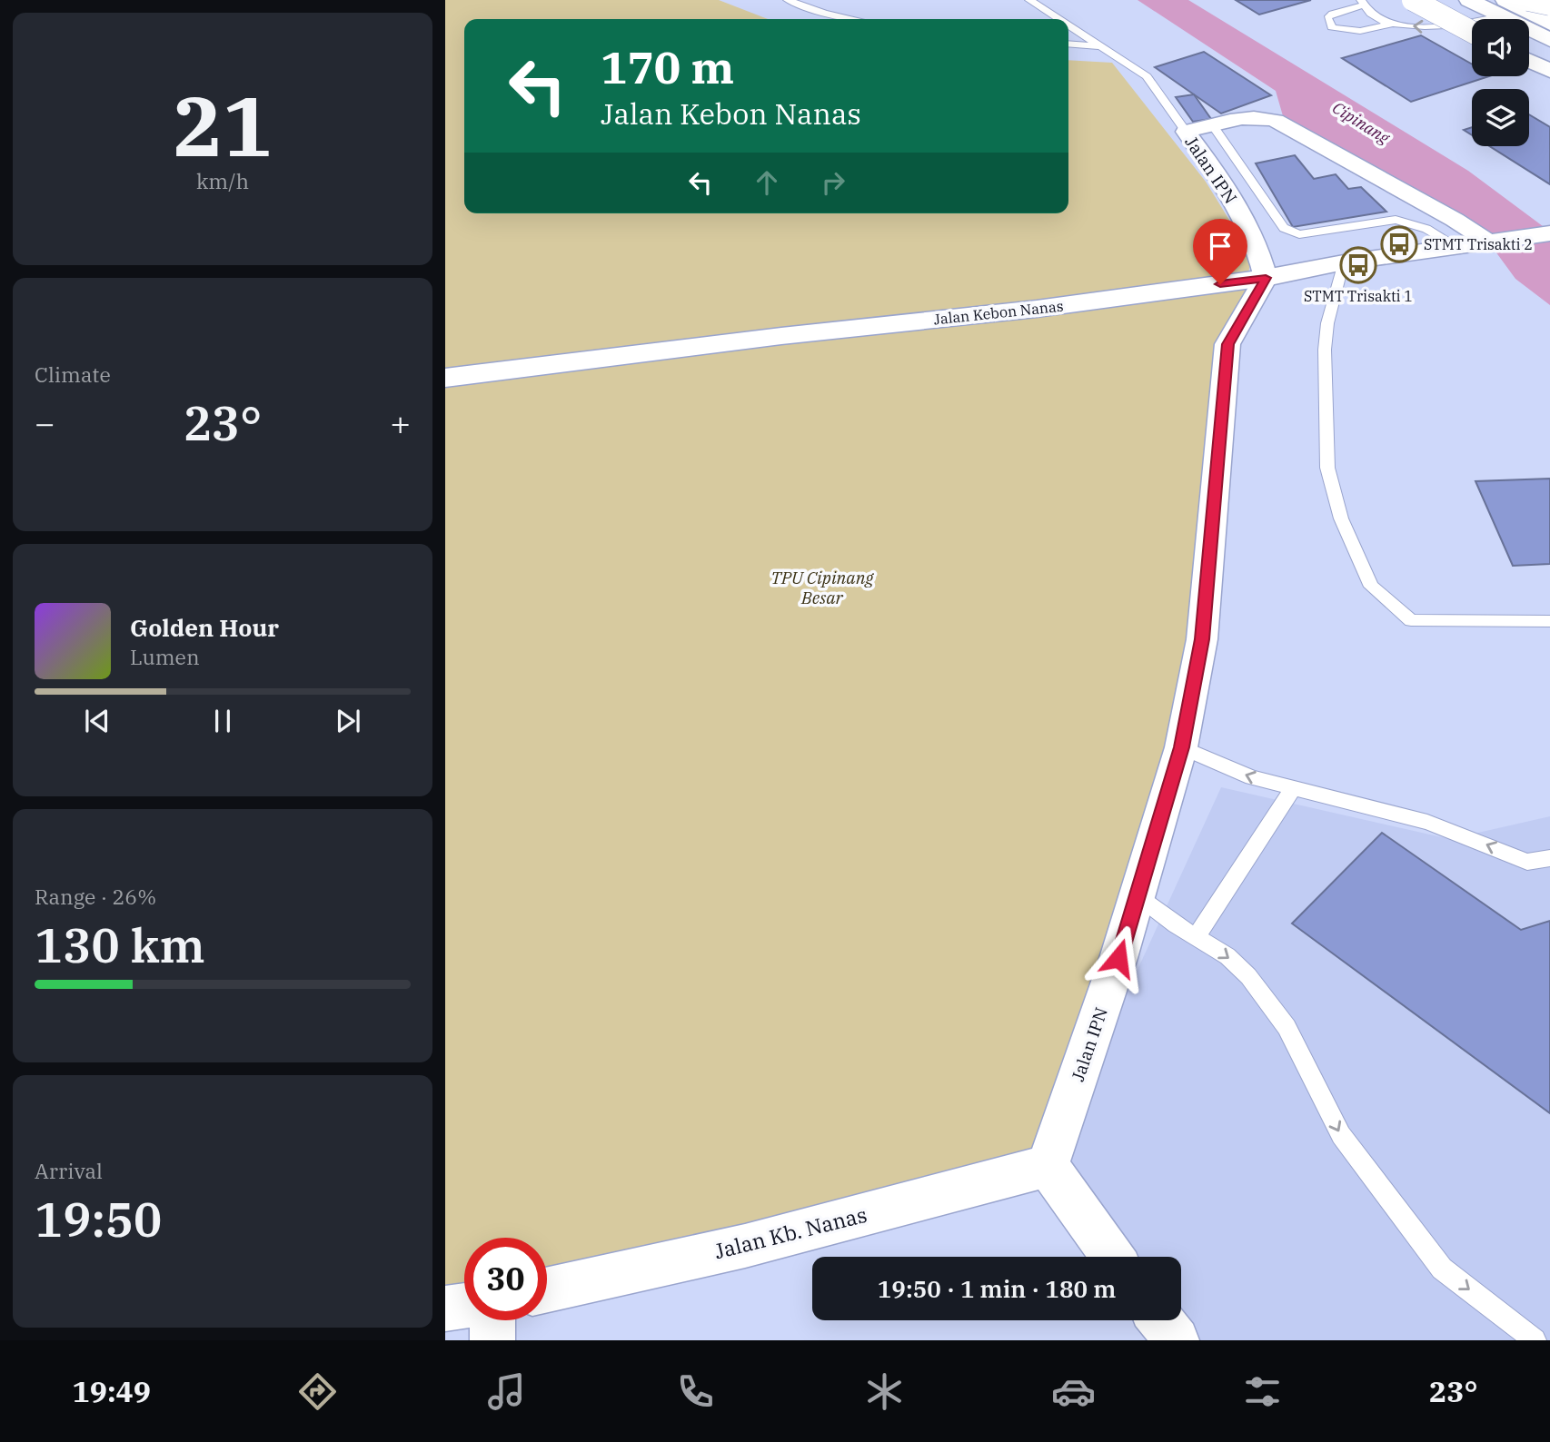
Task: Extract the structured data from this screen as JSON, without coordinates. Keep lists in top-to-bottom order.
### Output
{
  "streets": {
    "main road": ["Jalan Kebon Nanas"],
    "street": ["Jalan IPN", "Jalan Kb. Nanas"]
  },
  "crossings": [
    ["Jalan IPN", "Jalan Kebon Nanas"],
    ["Jalan IPN", "Jalan Kb. Nanas"]
  ],
  "water": ["Cipinang"],
  "parks": ["TPU Cipinang Besar"],
  "places": {
    "bus stop": ["STMT Trisakti 2", "STMT Trisakti 1"]
  },
  "page": {
    "tile": [
      ["21", "km/h"],
      "Climate",
      ["Range · 26%", "130 km"],
      ["Arrival", "19:50"]
    ],
    "turn": ["170 m", "Jalan Kebon Nanas"],
    "heat": ["−", "23°", "+"],
    "song": ["Golden Hour", "Lumen"],
    "limit": "30",
    "trip": "19:50 · 1 min · 180 m",
    "tabs": ["19:49", "23°"]
  }
}
